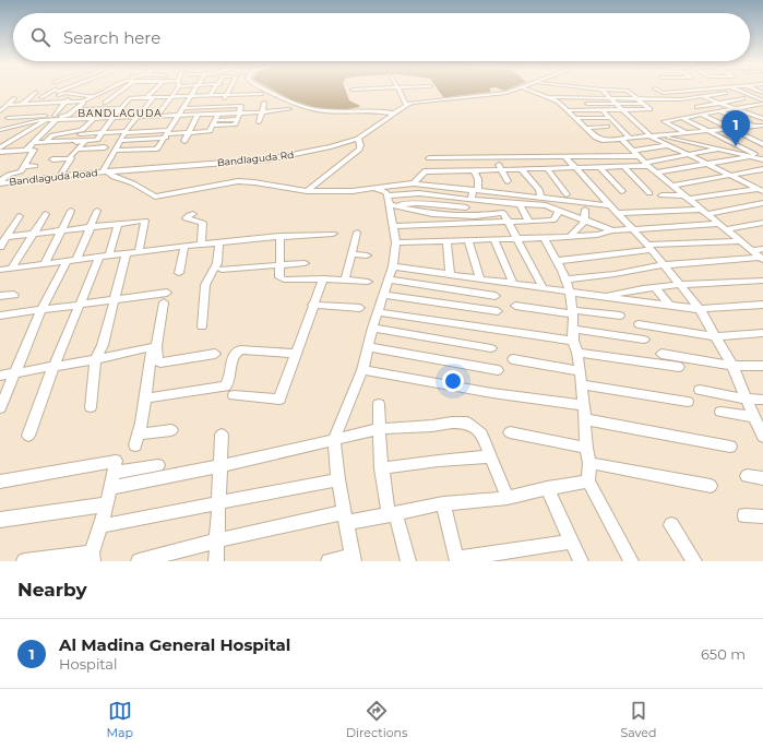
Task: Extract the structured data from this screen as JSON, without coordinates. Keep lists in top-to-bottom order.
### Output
{
  "streets": {
    "street": ["Bandlaguda Rd", "Bandlaguda Road"]
  },
  "crossings": [
    ["Bandlaguda Rd", "Bandlaguda Road"]
  ],
  "districts": ["BANDLAGUDA"],
  "page": {
    "search": "Search here",
    "pins": "1",
    "heading": "Nearby",
    "list": [
      {
        "mark": "1",
        "name": "Al Madina General Hospital",
        "note": "Hospital",
        "value": "650 m"
      }
    ],
    "nav": ["Map", "Directions", "Saved"]
  }
}
